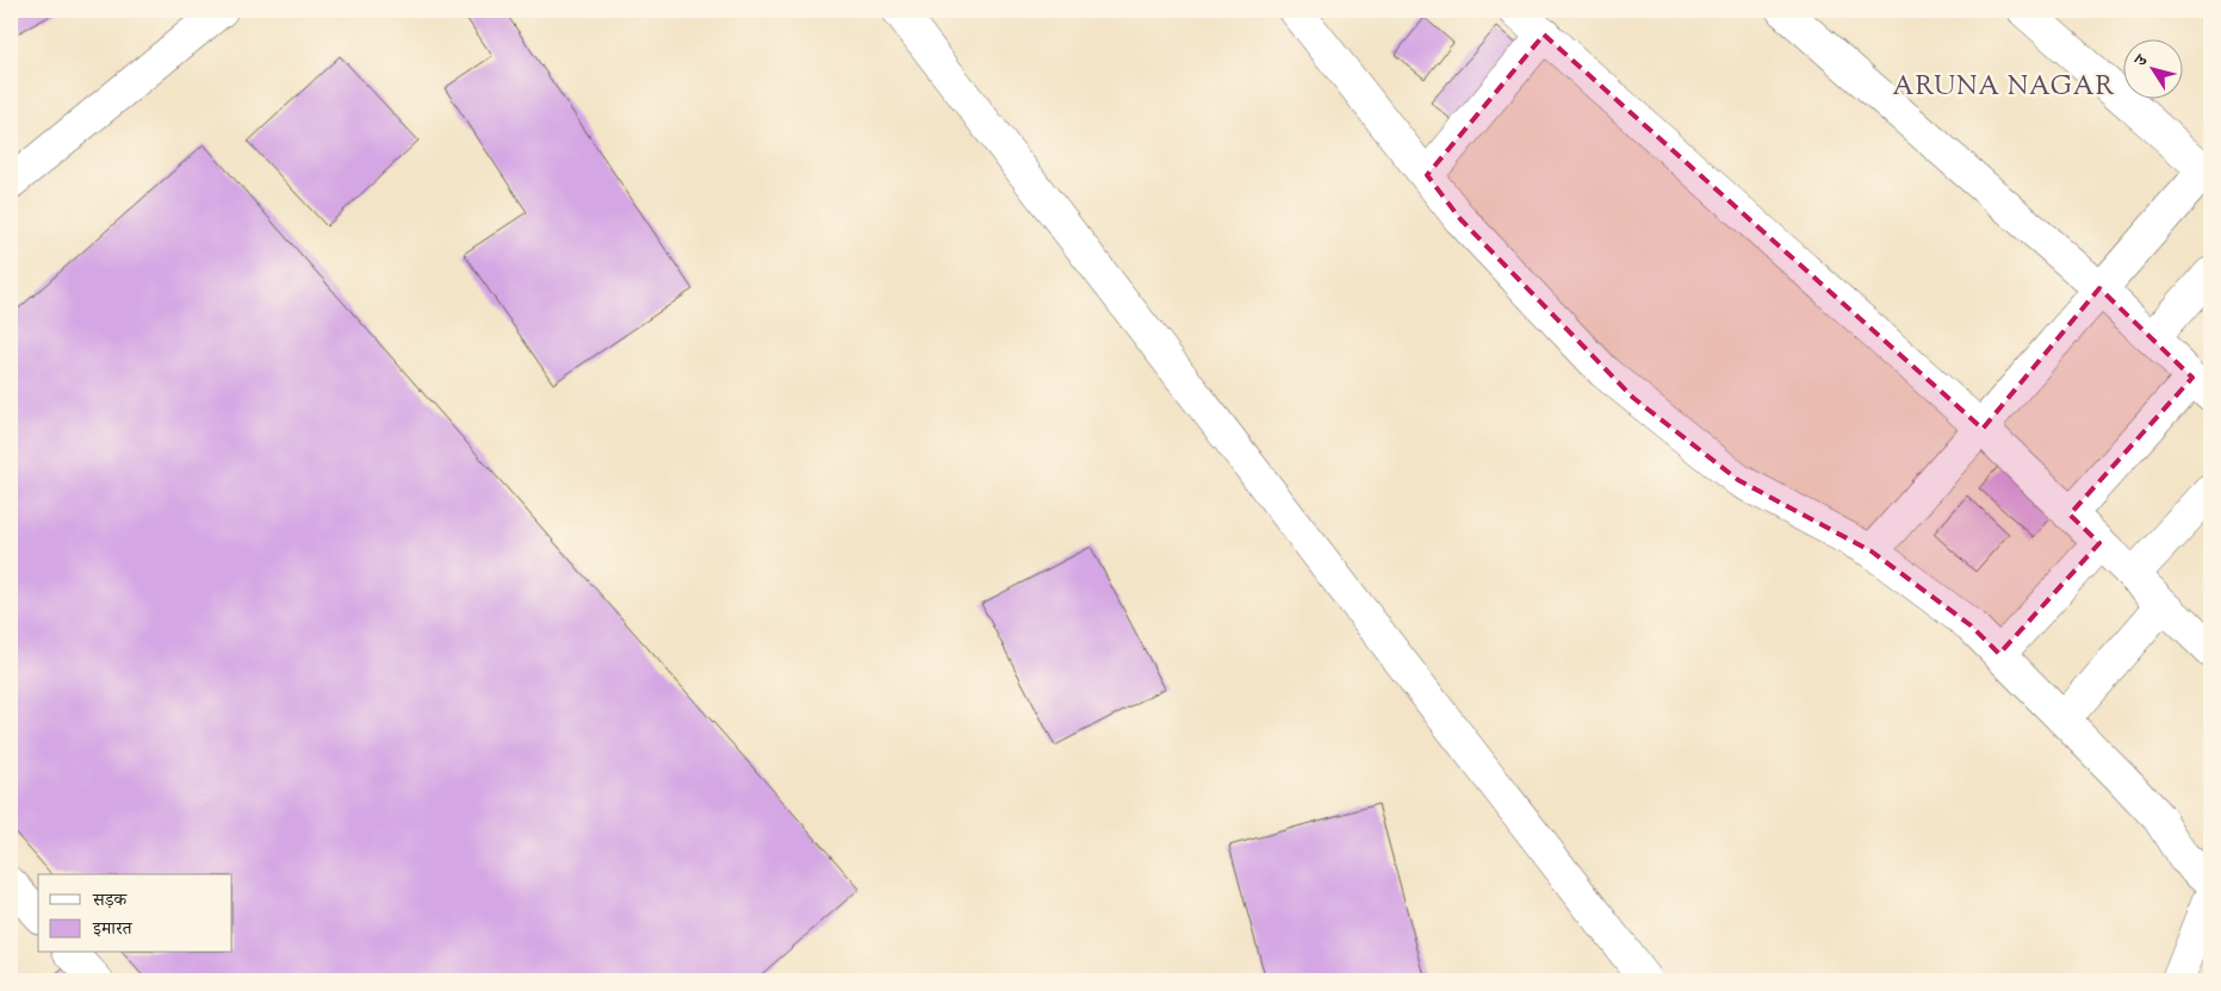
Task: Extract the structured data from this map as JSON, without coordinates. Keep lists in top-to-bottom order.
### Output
{
  "districts": ["ARUNA NAGAR"],
  "legend": ["सड़क", "इमारत"],
  "north": "top left"
}
